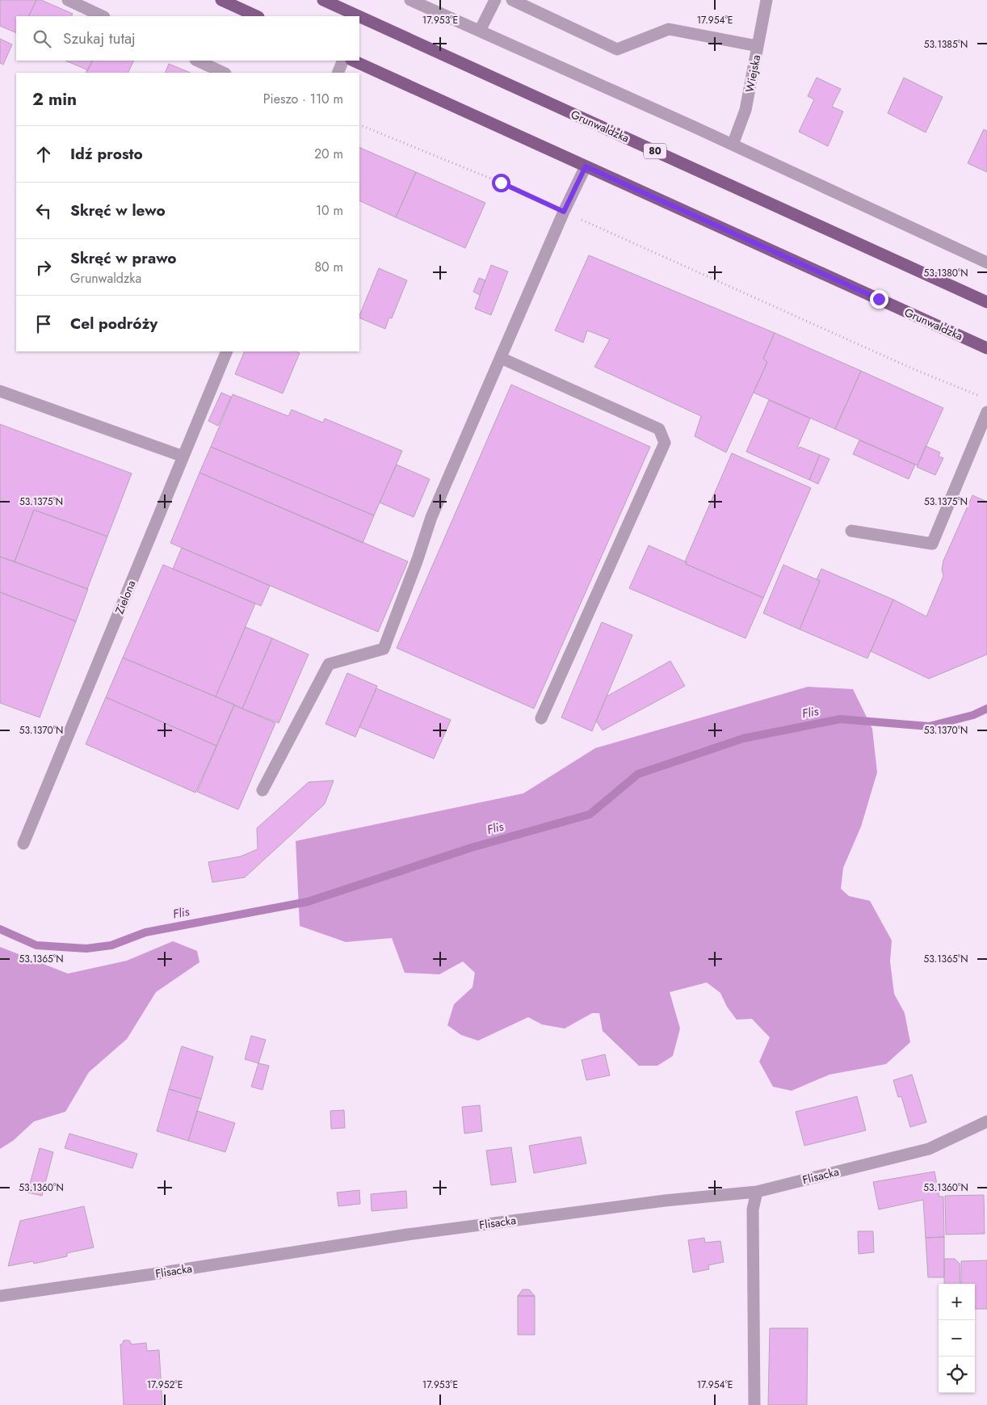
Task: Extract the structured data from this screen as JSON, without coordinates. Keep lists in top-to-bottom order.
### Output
{
  "streets": {
    "main road": ["Grunwaldzka", "80"],
    "street": ["Wiejska", "Zielona", "Flisacka"]
  },
  "water": ["Flis"],
  "page": {
    "search": "Szukaj tutaj",
    "heading": ["2 min", "Pieszo · 110 m"],
    "list": [
      ["Idź prosto", "20 m"],
      ["Skręć w lewo", "10 m"],
      ["Skręć w prawo", "Grunwaldzka", "80 m"],
      "Cel podróży"
    ],
    "map_buttons": ["+", "−"]
  },
  "coordinates": [
    "17.953°E",
    "17.954°E",
    "53.1385°N",
    "53.1380°N",
    "53.1375°N",
    "53.1370°N",
    "53.1365°N",
    "53.1360°N",
    "17.952°E"
  ]
}
